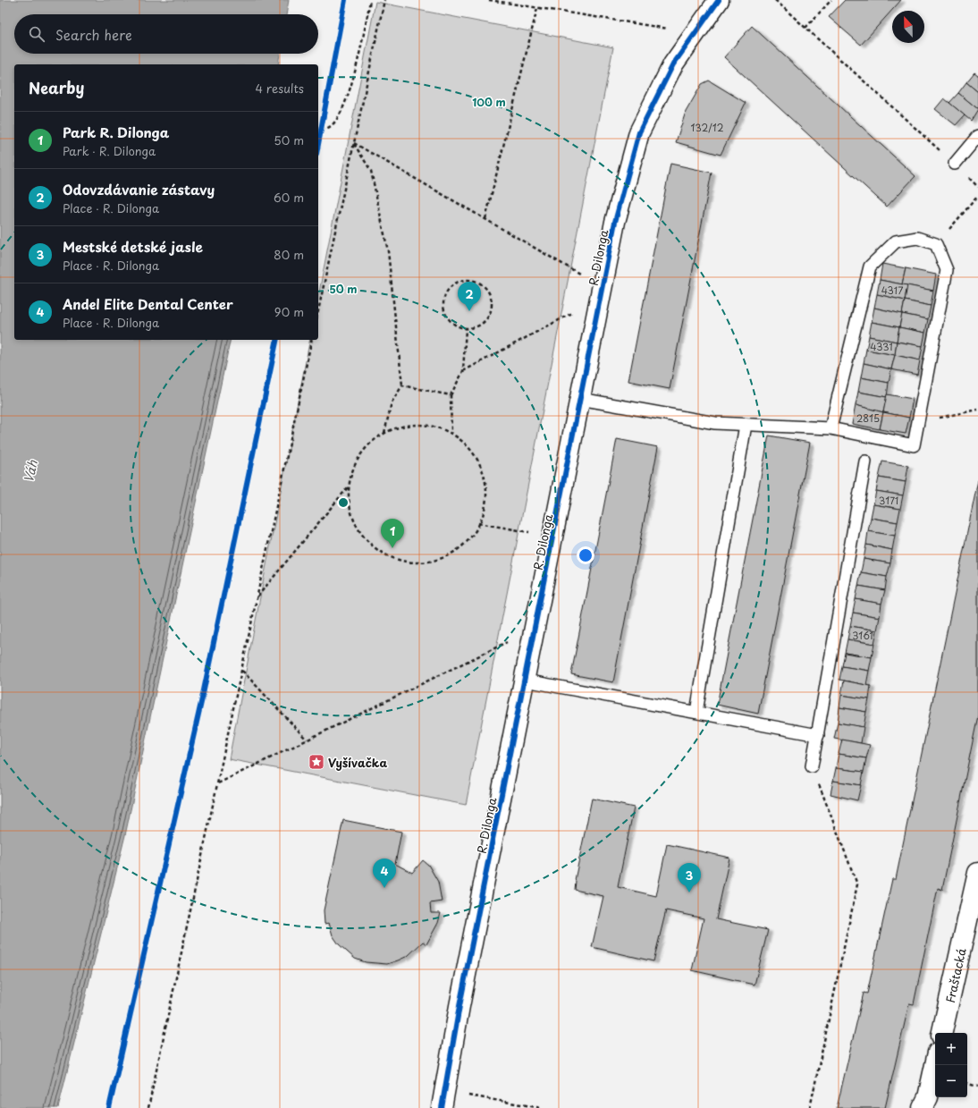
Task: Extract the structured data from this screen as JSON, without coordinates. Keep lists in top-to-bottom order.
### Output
{
  "streets": {
    "street": ["R. Dilonga", "Fraštacká"]
  },
  "water": ["Váh"],
  "places": {
    "place": ["Vyšívačka"]
  },
  "house_numbers": [
    "132/12",
    "4317",
    "4331",
    "2815",
    "3171",
    "3161"
  ],
  "north": "top",
  "page": {
    "search": "Search here",
    "heading": ["Nearby", "4 results"],
    "list": [
      {
        "mark": "1",
        "name": "Park R. Dilonga",
        "note": "Park · R. Dilonga",
        "value": "50 m"
      },
      {
        "mark": "2",
        "name": "Odovzdávanie zástavy",
        "note": "Place · R. Dilonga",
        "value": "60 m"
      },
      {
        "mark": "3",
        "name": "Mestské detské jasle",
        "note": "Place · R. Dilonga",
        "value": "80 m"
      },
      {
        "mark": "4",
        "name": "Andel Elite Dental Center",
        "note": "Place · R. Dilonga",
        "value": "90 m"
      }
    ],
    "pins": [
      "2",
      "1",
      "4",
      "3"
    ],
    "map_buttons": ["+", "−"]
  },
  "rings": ["100 m", "50 m"]
}
